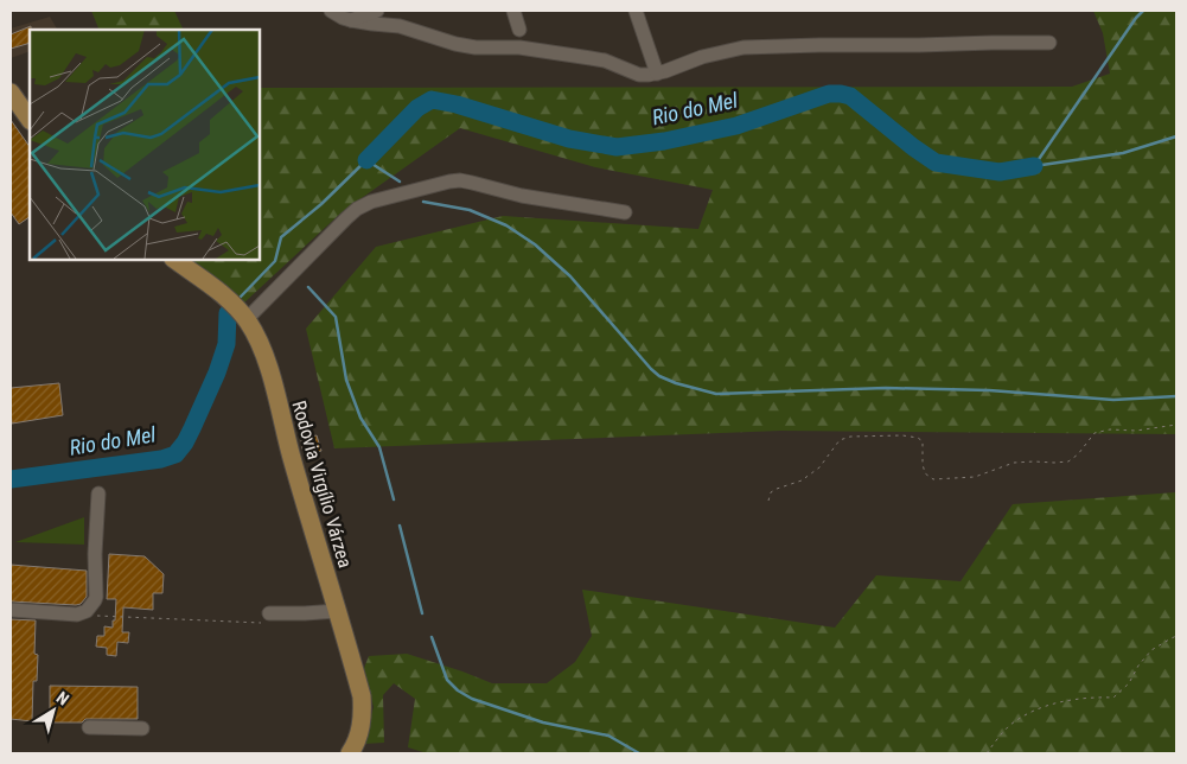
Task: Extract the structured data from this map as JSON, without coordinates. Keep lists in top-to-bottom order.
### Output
{
  "streets": {
    "main road": ["Rodovia Virgílio Várzea"]
  },
  "water": ["Rio do Mel"],
  "north": "top right"
}
